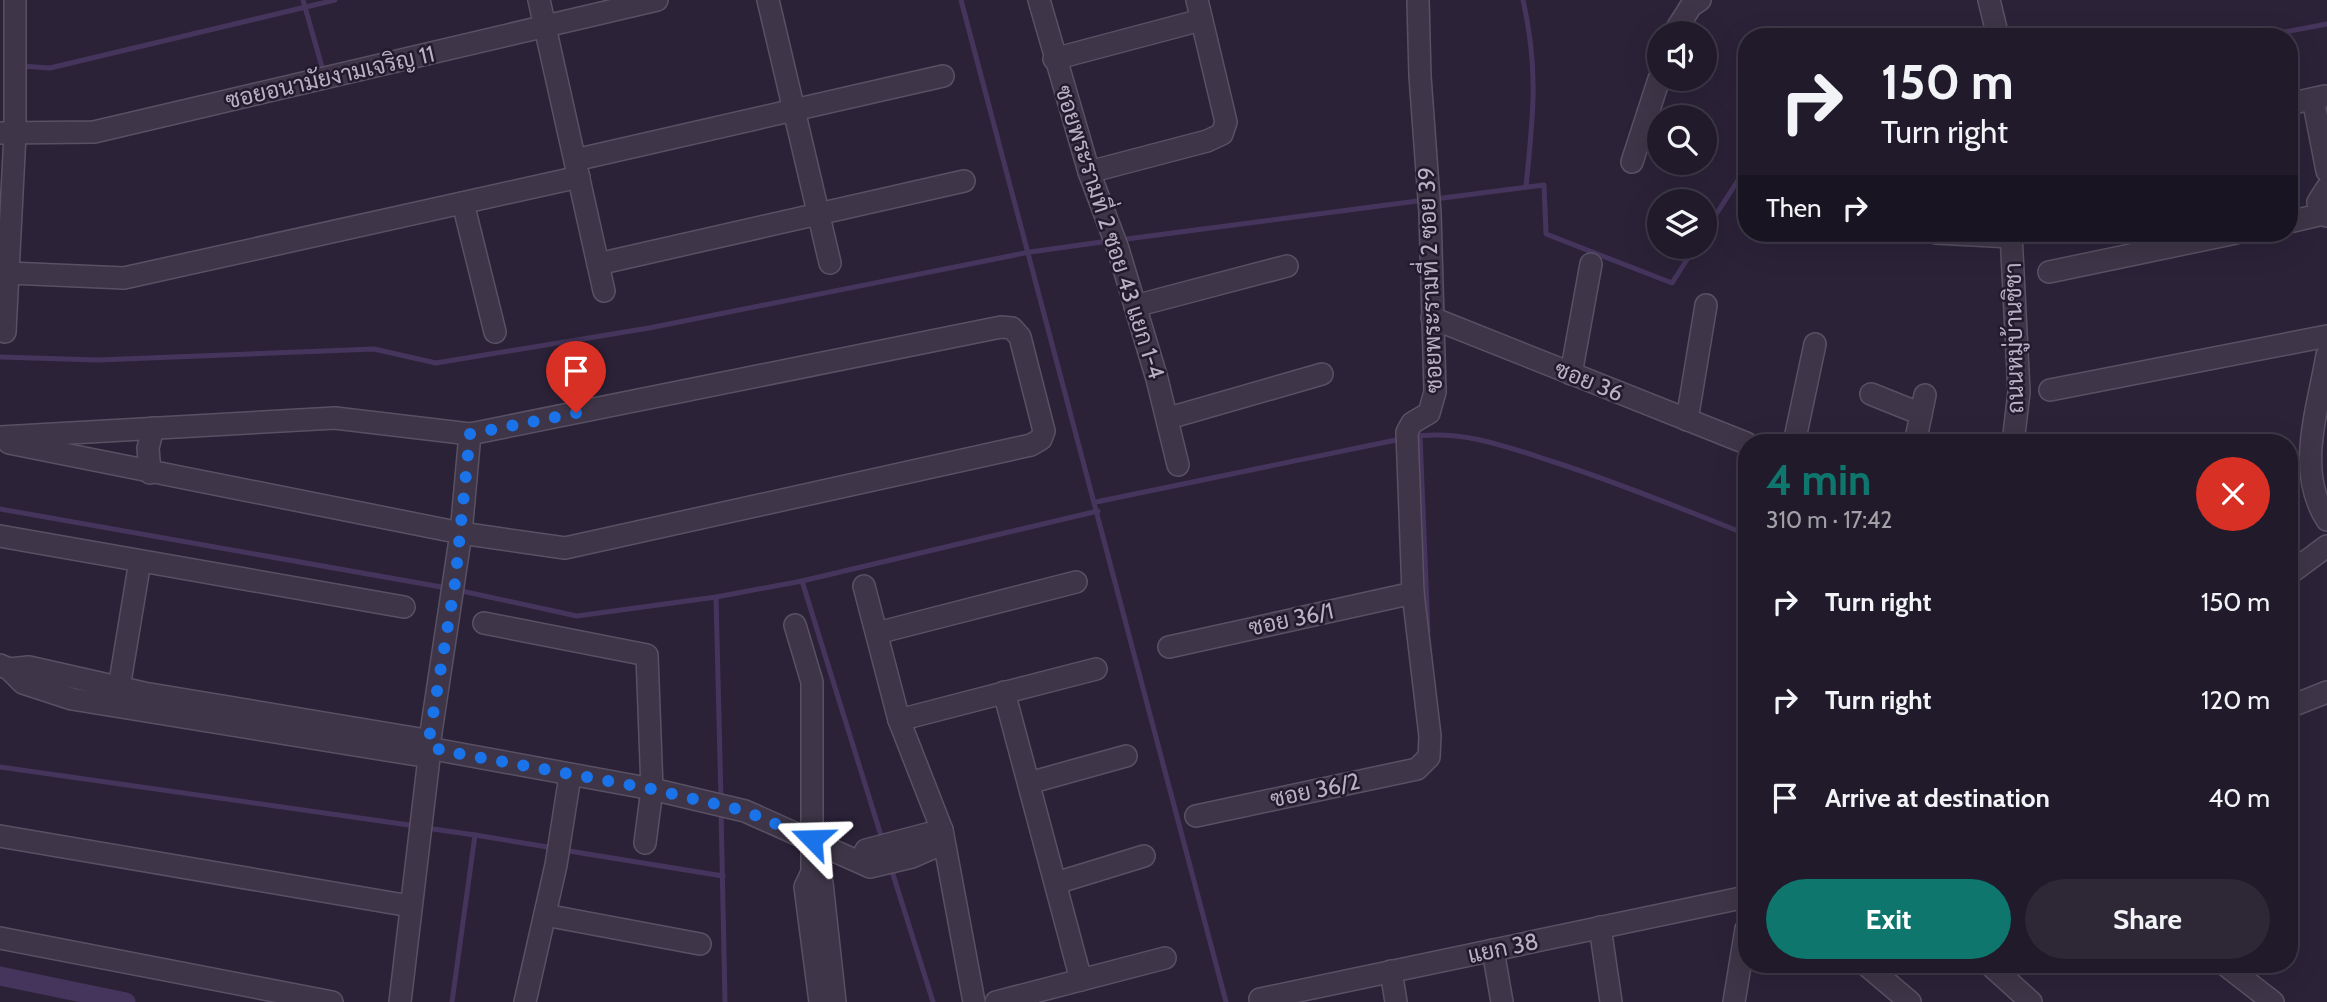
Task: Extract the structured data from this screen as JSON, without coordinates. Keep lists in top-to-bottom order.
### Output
{
  "streets": {
    "street": [
      "ซอยอนามัยงามเจริญ 11",
      "ซอยพระรามที่ 2 ซอย 43 แยก 1-4",
      "ซอยพระรามที่ 2 ซอย 39",
      "ถนนหมู่บ้านชิชา",
      "ซอย 36",
      "ซอย 36/1",
      "ซอย 36/2",
      "แยก 38"
    ]
  },
  "crossings": [
    ["ซอยพระรามที่ 2 ซอย 39", "ซอย 36"],
    ["ซอยพระรามที่ 2 ซอย 39", "ซอย 36/1"],
    ["ซอยพระรามที่ 2 ซอย 39", "ซอย 36/2"]
  ],
  "page": {
    "turn": ["150 m", "Turn right"],
    "then": "Then",
    "heading": ["4 min", "310 m · 17:42"],
    "list": [
      {
        "name": "Turn right",
        "value": "150 m"
      },
      {
        "name": "Turn right",
        "value": "120 m"
      },
      {
        "name": "Arrive at destination",
        "value": "40 m"
      }
    ],
    "buttons": ["Exit", "Share"]
  }
}
